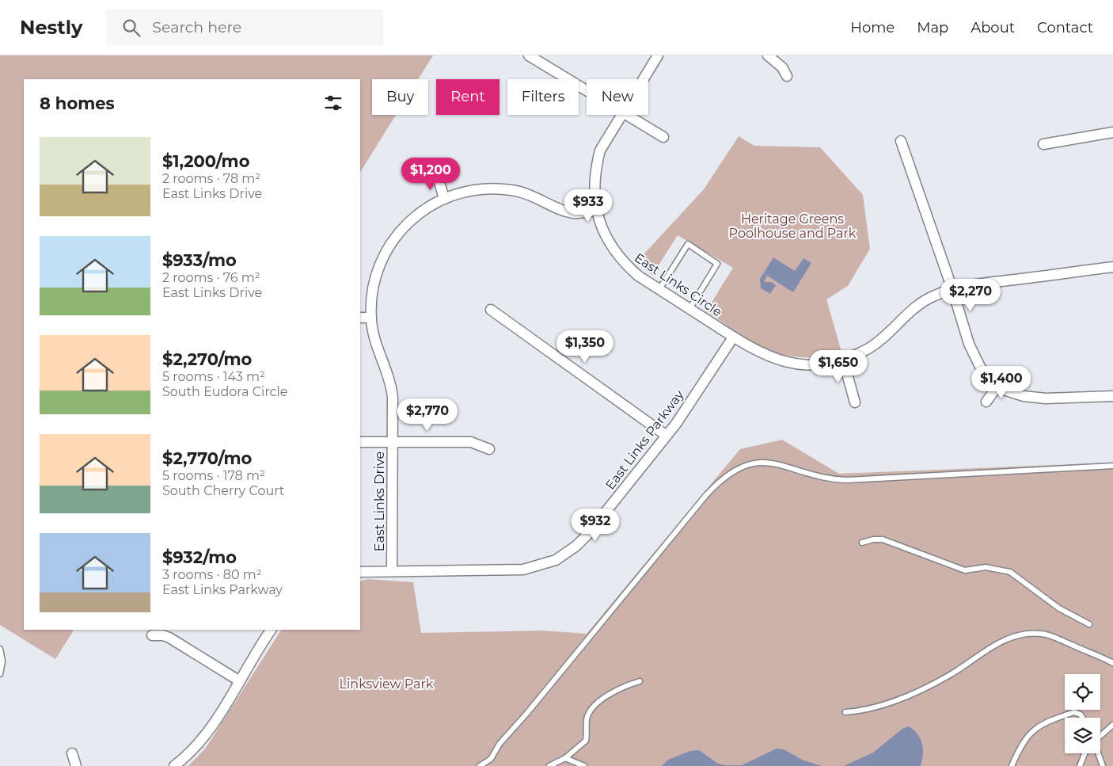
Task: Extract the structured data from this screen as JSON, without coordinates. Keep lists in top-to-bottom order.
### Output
{
  "streets": {
    "street": ["East Links Circle", "East Links Parkway", "East Links Drive"]
  },
  "crossings": [
    ["East Links Circle", "East Links Parkway"],
    ["East Links Circle", "East Links Drive"],
    ["East Links Parkway", "East Links Drive"]
  ],
  "parks": ["Heritage Greens Poolhouse and Park", "Linksview Park"],
  "page": {
    "header": "Nestly",
    "search": "Search here",
    "nav": [
      "Home",
      "Map",
      "About",
      "Contact"
    ],
    "chip": [
      "Buy",
      "Rent",
      "Filters",
      "New"
    ],
    "heading": "8 homes",
    "list": [
      {
        "name": "$1,200/mo",
        "note": "2 rooms · 78 m² · East Links Drive"
      },
      {
        "name": "$933/mo",
        "note": "2 rooms · 76 m² · East Links Drive"
      },
      {
        "name": "$2,270/mo",
        "note": "5 rooms · 143 m² · South Eudora Circle"
      },
      {
        "name": "$2,770/mo",
        "note": "5 rooms · 178 m² · South Cherry Court"
      },
      {
        "name": "$932/mo",
        "note": "3 rooms · 80 m² · East Links Parkway"
      }
    ],
    "price": [
      "$1,200",
      "$933",
      "$2,270",
      "$1,350",
      "$1,650",
      "$1,400",
      "$2,770",
      "$932"
    ]
  }
}
